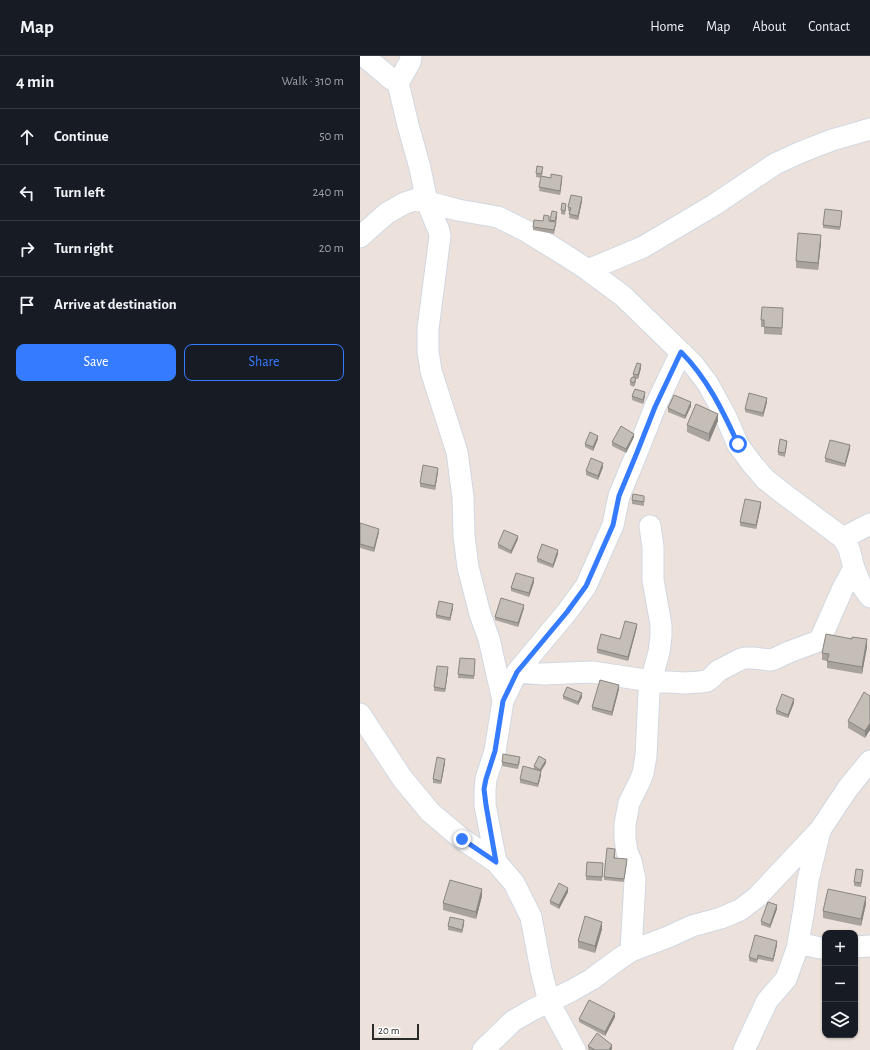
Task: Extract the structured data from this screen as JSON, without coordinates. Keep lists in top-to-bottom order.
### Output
{
  "scale_bar": "20 m",
  "page": {
    "header": "Map",
    "nav": [
      "Home",
      "Map",
      "About",
      "Contact"
    ],
    "heading": ["4 min", "Walk · 310 m"],
    "list": [
      ["Continue", "50 m"],
      ["Turn left", "240 m"],
      ["Turn right", "20 m"],
      "Arrive at destination"
    ],
    "buttons": ["Save", "Share"],
    "map_buttons": ["+", "−"],
    "scale": "20 m"
  }
}
